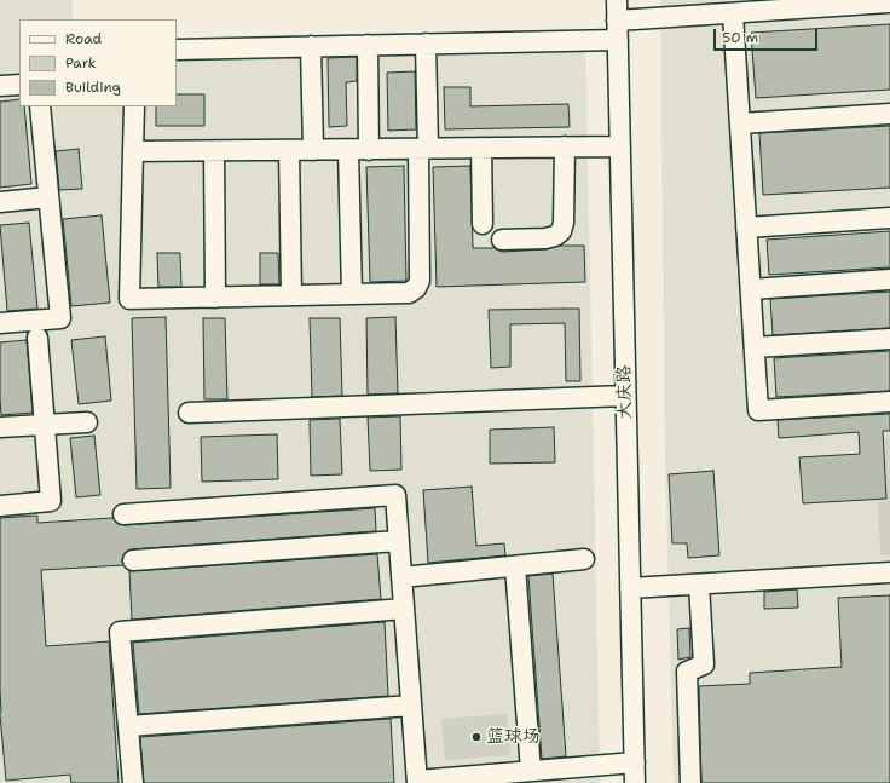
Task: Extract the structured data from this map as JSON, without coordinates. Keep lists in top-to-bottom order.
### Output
{
  "streets": {
    "street": ["大庆路"]
  },
  "places": ["篮球场"],
  "legend": ["Road", "Park", "Building"],
  "scale_bar": "50 m"
}
